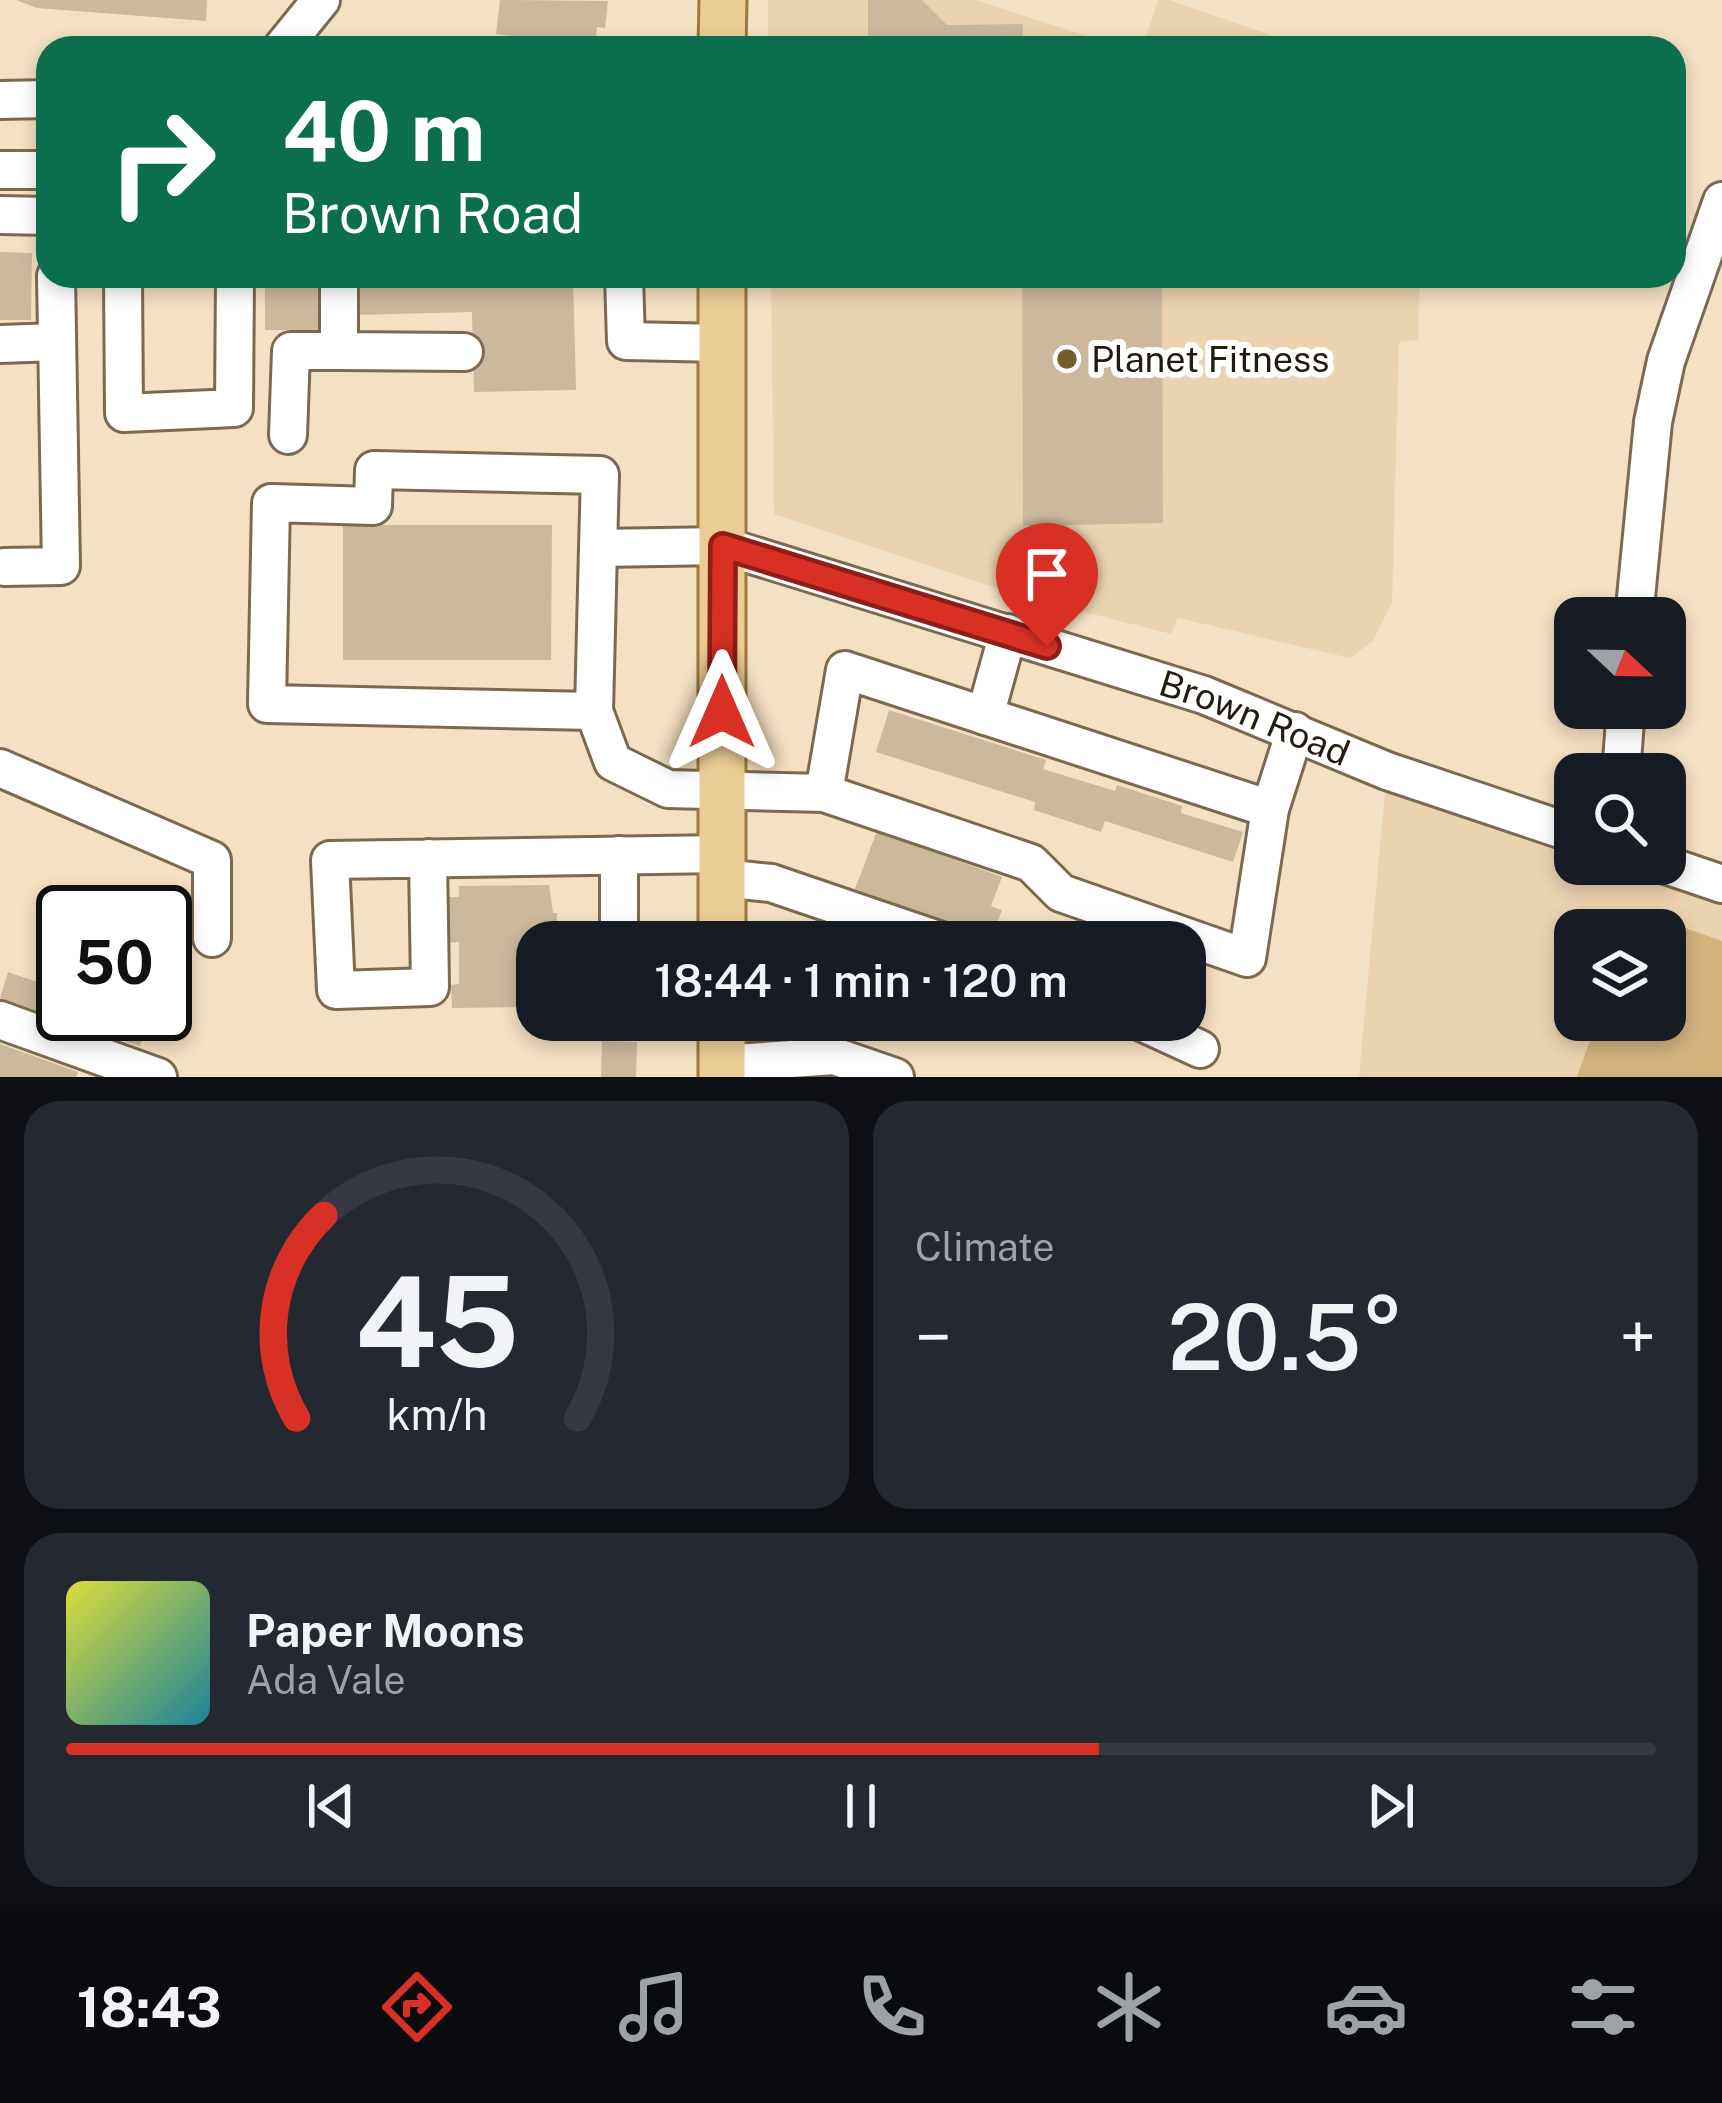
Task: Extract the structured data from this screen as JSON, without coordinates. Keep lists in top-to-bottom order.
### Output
{
  "streets": {
    "street": ["Brown Road"]
  },
  "places": ["Planet Fitness"],
  "north": "right",
  "page": {
    "turn": ["40 m", "Brown Road"],
    "limit": "50",
    "trip": "18:44 · 1 min · 120 m",
    "tile": "Climate",
    "heat": ["−", "20.5°", "+"],
    "song": ["Paper Moons", "Ada Vale"],
    "tabs": "18:43",
    "gauge": ["45", "km/h"]
  }
}
